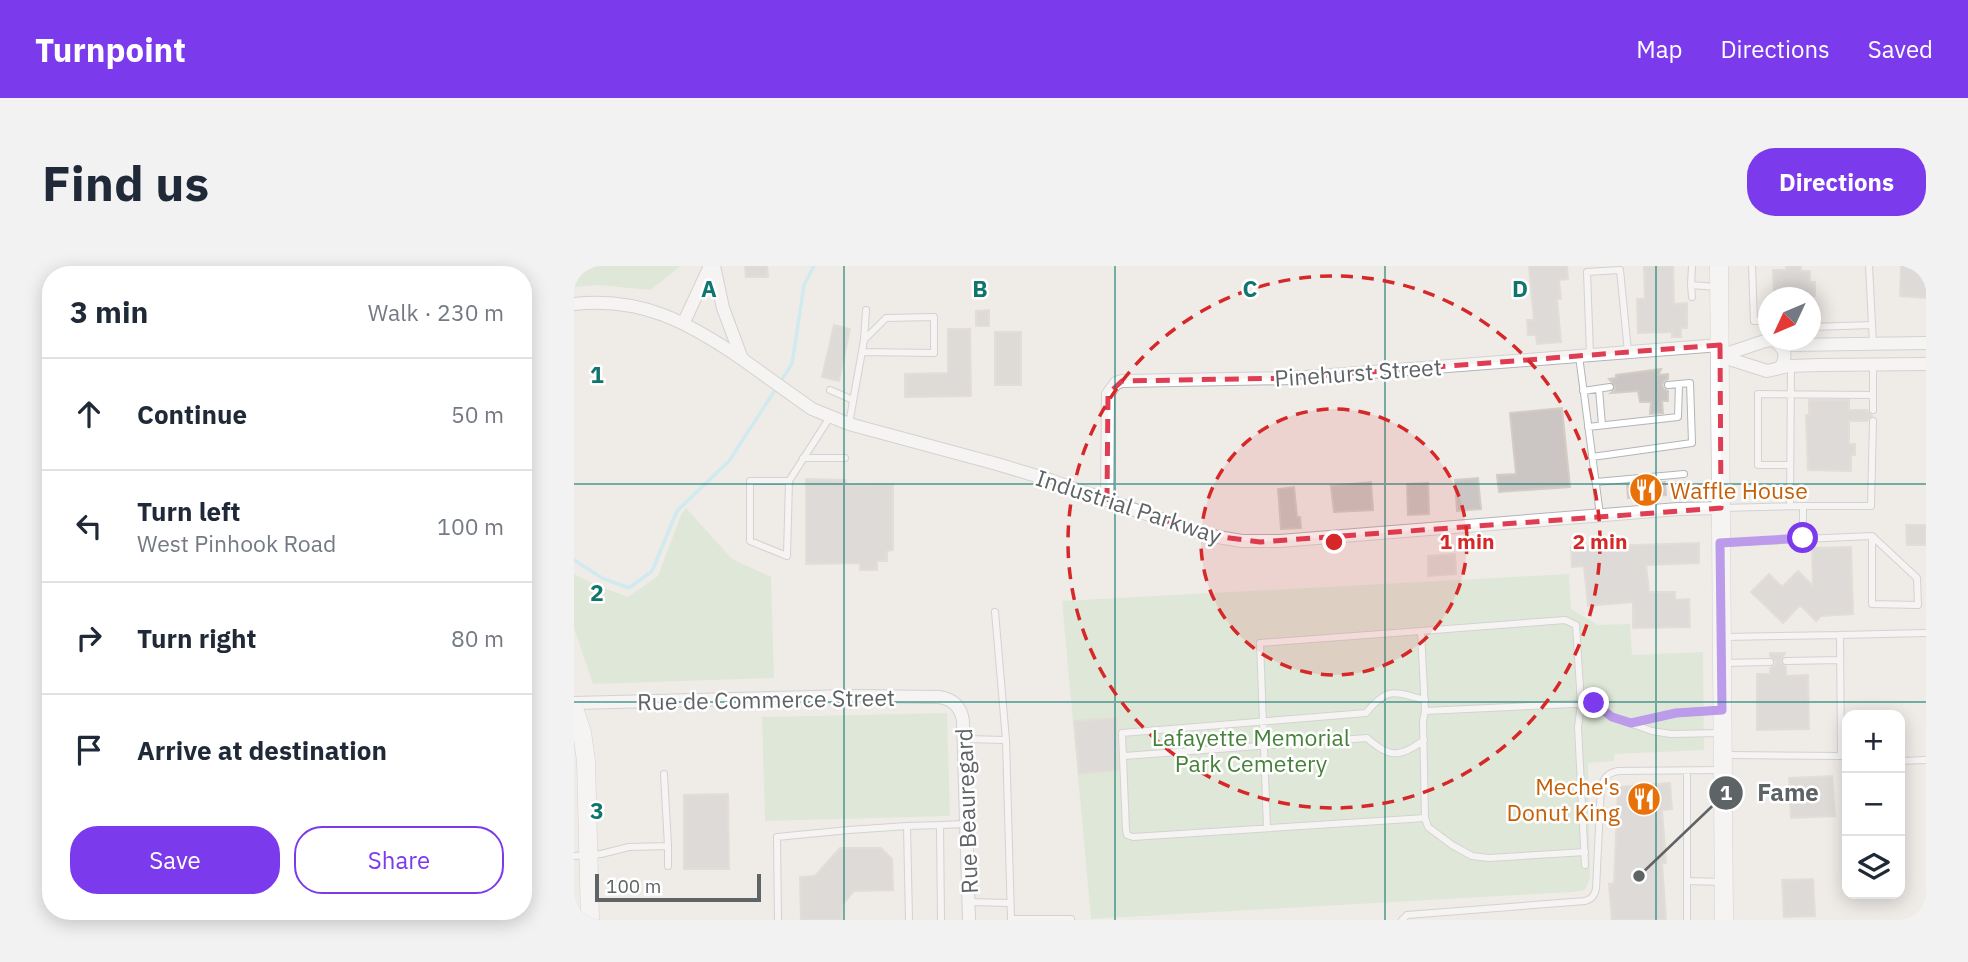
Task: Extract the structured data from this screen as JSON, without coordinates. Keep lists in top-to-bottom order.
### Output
{
  "streets": {
    "street": [
      "Pinehurst Street",
      "Industrial Parkway",
      "Rue de Commerce Street",
      "Rue Beauregard"
    ]
  },
  "crossings": [
    ["Pinehurst Street", "Industrial Parkway"],
    ["Rue de Commerce Street", "Rue Beauregard"]
  ],
  "parks": ["Lafayette Memorial Park Cemetery"],
  "places": {
    "restaurant": ["Waffle House", "Meche's Donut King"],
    "other": ["Fame"]
  },
  "scale_bar": "100 m",
  "north": "bottom left",
  "page": {
    "header": "Turnpoint",
    "nav": ["Map", "Directions", "Saved"],
    "buttons": [
      "Directions",
      ["Save", "Share"]
    ],
    "title": "Find us",
    "heading": ["3 min", "Walk · 230 m"],
    "list": [
      ["Continue", "50 m"],
      ["Turn left", "West Pinhook Road", "100 m"],
      ["Turn right", "80 m"],
      "Arrive at destination"
    ],
    "map_buttons": ["+", "−"],
    "scale": "100 m"
  },
  "grid": {
    "columns": [
      "A",
      "B",
      "C",
      "D"
    ],
    "rows": ["1", "2", "3"]
  },
  "rings": ["1 min", "2 min"]
}
